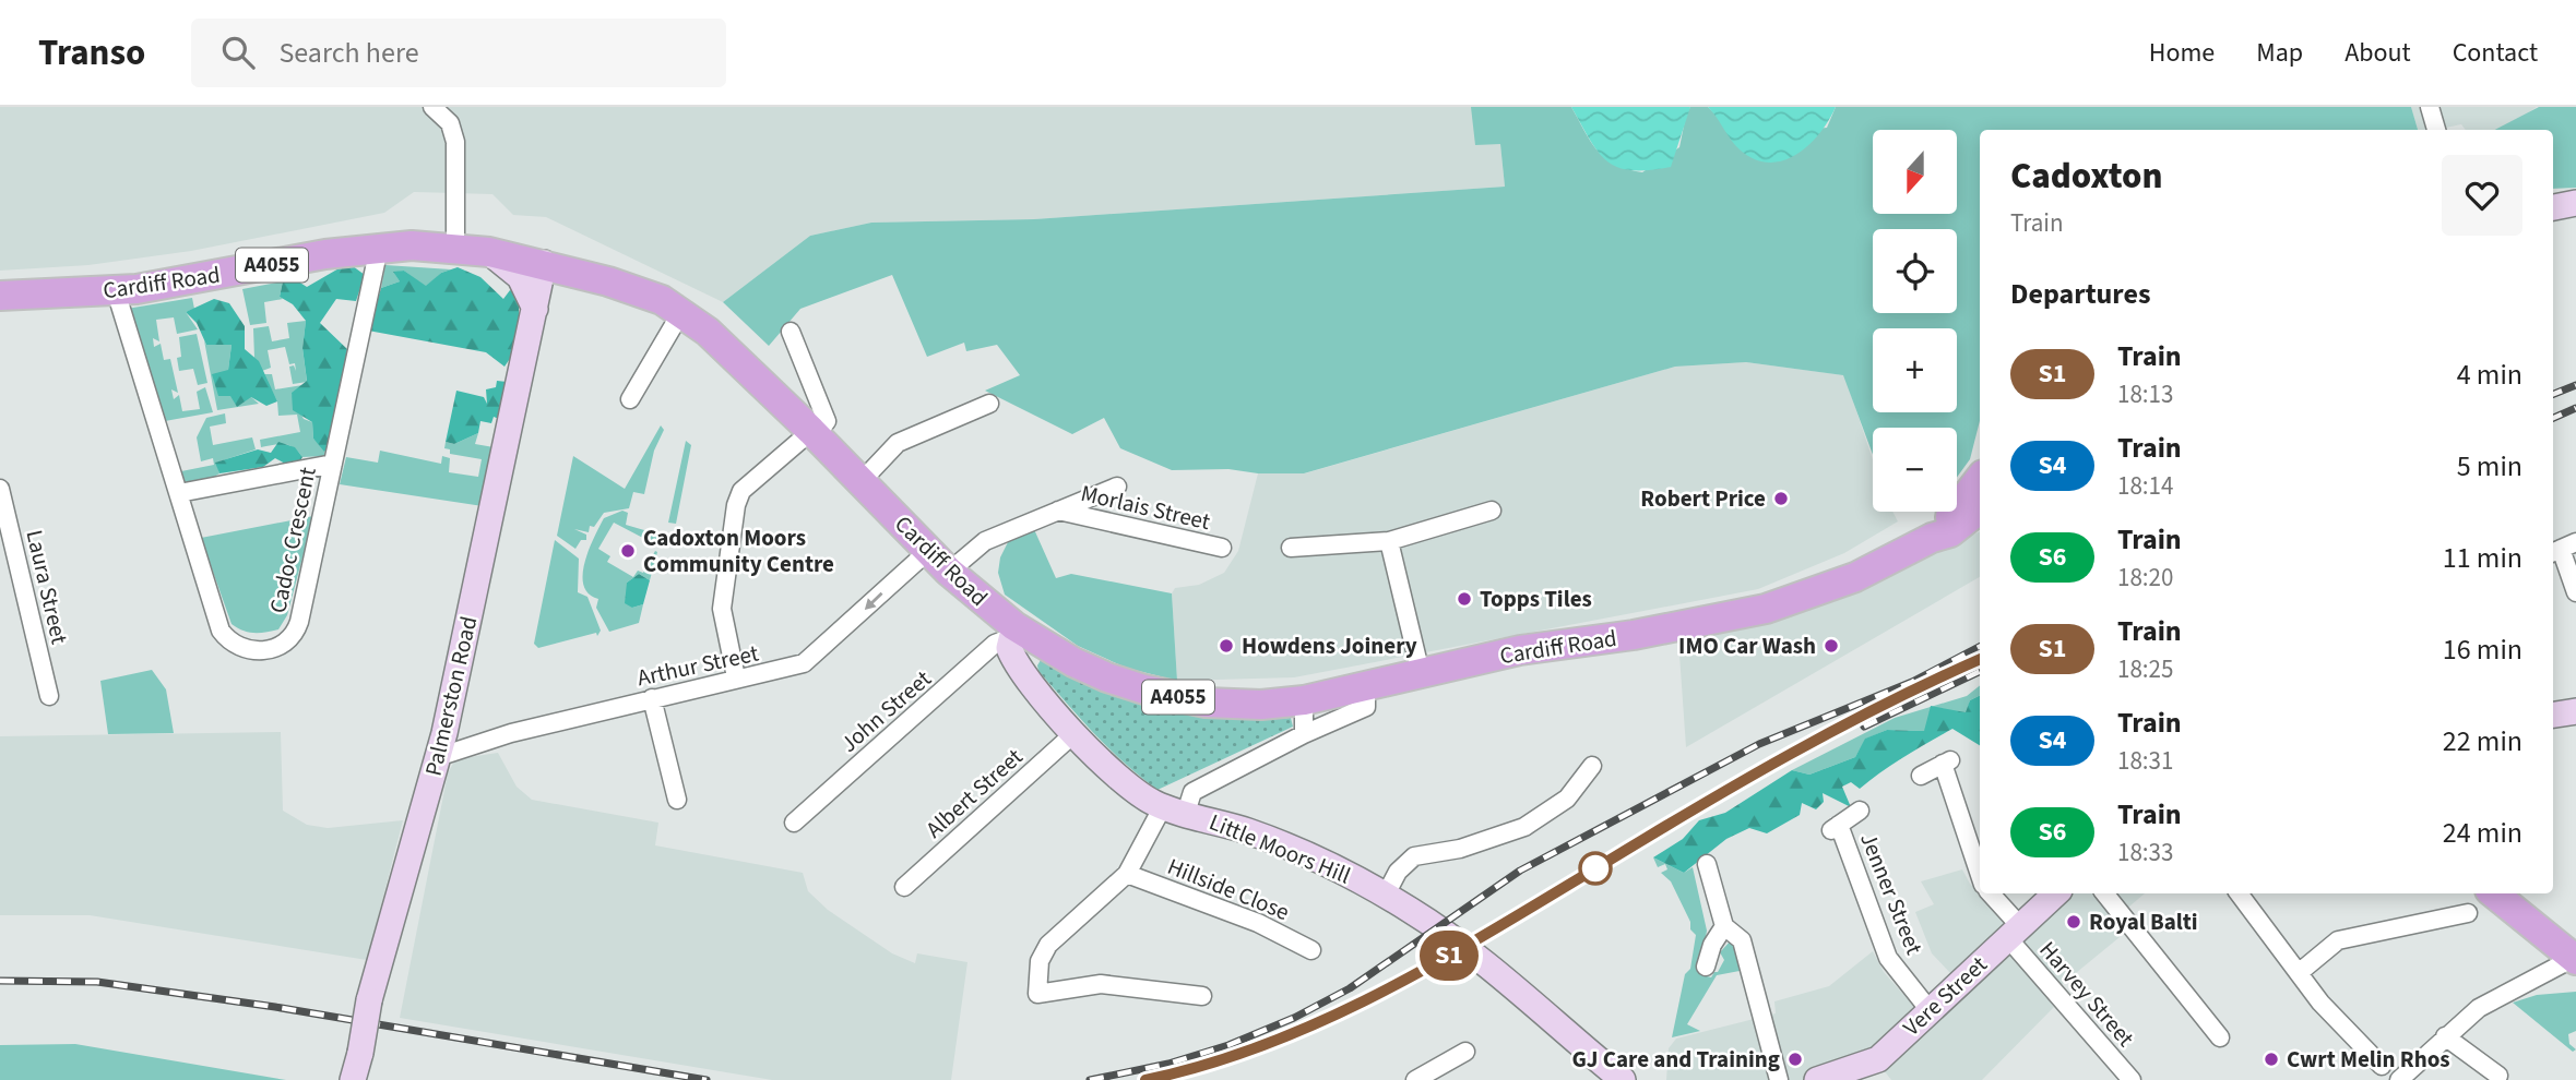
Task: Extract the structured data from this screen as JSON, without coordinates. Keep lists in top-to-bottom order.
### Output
{
  "streets": {
    "main road": ["A4055", "Cardiff Road"],
    "street": [
      "Morlais Street",
      "Cadoc Crescent",
      "Laura Street",
      "Arthur Street",
      "Palmerston Road",
      "John Street",
      "Albert Street",
      "Little Moors Hill",
      "Hillside Close",
      "Jenner Street",
      "Harvey Street",
      "Vere Street"
    ]
  },
  "crossings": [
    ["Cardiff Road", "Cadoc Crescent"],
    ["Cardiff Road", "Arthur Street"],
    ["Cardiff Road", "Palmerston Road"],
    ["Cardiff Road", "John Street"],
    ["Cardiff Road", "Little Moors Hill"],
    ["Cardiff Road", "Hillside Close"],
    ["Morlais Street", "Arthur Street"],
    ["Arthur Street", "Palmerston Road"],
    ["John Street", "Little Moors Hill"],
    ["Albert Street", "Little Moors Hill"],
    ["Little Moors Hill", "Hillside Close"],
    ["Jenner Street", "Vere Street"],
    ["Harvey Street", "Vere Street"]
  ],
  "places": [
    "Robert Price",
    "Cadoxton Moors Community Centre",
    "Topps Tiles",
    "Howdens Joinery",
    "IMO Car Wash",
    "Royal Balti",
    "GJ Care and Training",
    "Cwrt Melin Rhos"
  ],
  "north": "bottom",
  "page": {
    "header": "Transo",
    "search": "Search here",
    "nav": [
      "Home",
      "Map",
      "About",
      "Contact"
    ],
    "on_map": "S1",
    "map_buttons": ["+", "−"],
    "heading": [
      ["Cadoxton", "Train"],
      "Departures"
    ],
    "list": [
      {
        "mark": "S1",
        "name": "Train",
        "note": "18:13",
        "value": "4 min"
      },
      {
        "mark": "S4",
        "name": "Train",
        "note": "18:14",
        "value": "5 min"
      },
      {
        "mark": "S6",
        "name": "Train",
        "note": "18:20",
        "value": "11 min"
      },
      {
        "mark": "S1",
        "name": "Train",
        "note": "18:25",
        "value": "16 min"
      },
      {
        "mark": "S4",
        "name": "Train",
        "note": "18:31",
        "value": "22 min"
      },
      {
        "mark": "S6",
        "name": "Train",
        "note": "18:33",
        "value": "24 min"
      }
    ]
  }
}
